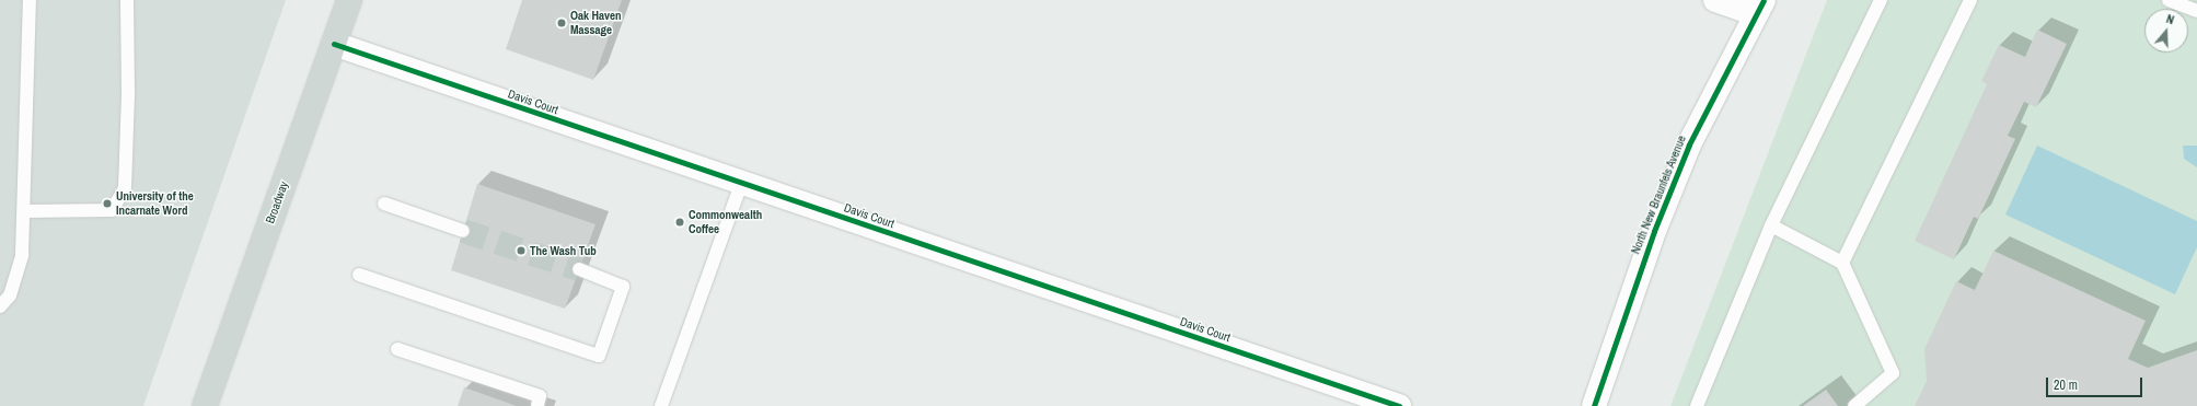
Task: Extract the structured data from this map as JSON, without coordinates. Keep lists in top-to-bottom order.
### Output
{
  "streets": {
    "main road": ["Broadway"],
    "street": ["Davis Court", "North New Braunfels Avenue"]
  },
  "crossings": [
    ["Davis Court", "Broadway"]
  ],
  "places": [
    "Oak Haven Massage",
    "University of the Incarnate Word",
    "Commonwealth Coffee",
    "The Wash Tub"
  ],
  "scale_bar": "20 m",
  "north": "top"
}
